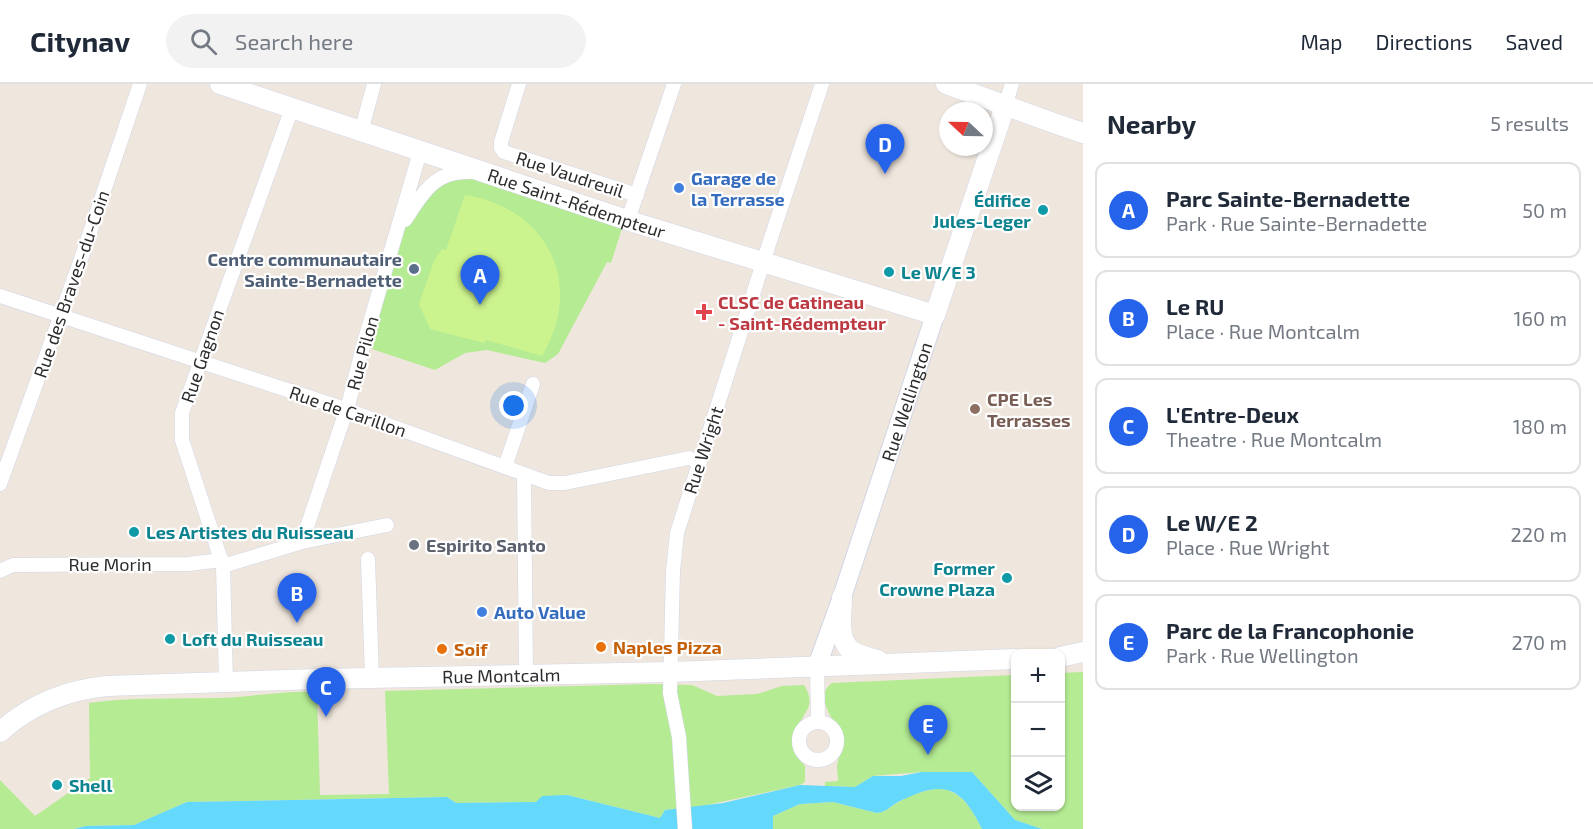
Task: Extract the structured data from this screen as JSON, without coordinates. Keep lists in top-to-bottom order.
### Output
{
  "streets": {
    "main road": ["Rue Saint-Rédempteur", "Rue Wellington", "Rue Montcalm"],
    "street": [
      "Rue Vaudreuil",
      "Rue des Braves-du-Coin",
      "Rue Pilon",
      "Rue Gagnon",
      "Rue de Carillon",
      "Rue Wright",
      "Rue Morin"
    ]
  },
  "crossings": [
    ["Rue Saint-Rédempteur", "Rue Pilon"],
    ["Rue Saint-Rédempteur", "Rue Gagnon"],
    ["Rue Saint-Rédempteur", "Rue Wellington"],
    ["Rue Saint-Rédempteur", "Rue Wright"],
    ["Rue des Braves-du-Coin", "Rue de Carillon"],
    ["Rue Pilon", "Rue de Carillon"],
    ["Rue Pilon", "Rue Morin"],
    ["Rue Gagnon", "Rue de Carillon"],
    ["Rue Gagnon", "Rue Morin"],
    ["Rue Gagnon", "Rue Montcalm"],
    ["Rue Wellington", "Rue Montcalm"],
    ["Rue de Carillon", "Rue Wright"],
    ["Rue Wright", "Rue Montcalm"]
  ],
  "places": {
    "other": [
      "Garage de la Terrasse",
      "Édifice Jules-Leger",
      "Centre communautaire Sainte-Bernadette",
      "Le W/E 3",
      "CPE Les Terrasses",
      "Les Artistes du Ruisseau",
      "Espirito Santo",
      "Former Crowne Plaza",
      "Auto Value",
      "Loft du Ruisseau",
      "Naples Pizza",
      "Soif",
      "Shell"
    ],
    "health": ["CLSC de Gatineau - Saint-Rédempteur"]
  },
  "north": "left",
  "page": {
    "header": "Citynav",
    "search": "Search here",
    "nav": ["Map", "Directions", "Saved"],
    "heading": ["Nearby", "5 results"],
    "pins": [
      "D",
      "A",
      "B",
      "C",
      "E"
    ],
    "list": [
      {
        "mark": "A",
        "name": "Parc Sainte-Bernadette",
        "note": "Park · Rue Sainte-Bernadette",
        "value": "50 m"
      },
      {
        "mark": "B",
        "name": "Le RU",
        "note": "Place · Rue Montcalm",
        "value": "160 m"
      },
      {
        "mark": "C",
        "name": "L'Entre-Deux",
        "note": "Theatre · Rue Montcalm",
        "value": "180 m"
      },
      {
        "mark": "D",
        "name": "Le W/E 2",
        "note": "Place · Rue Wright",
        "value": "220 m"
      },
      {
        "mark": "E",
        "name": "Parc de la Francophonie",
        "note": "Park · Rue Wellington",
        "value": "270 m"
      }
    ],
    "map_buttons": ["+", "−"]
  }
}
